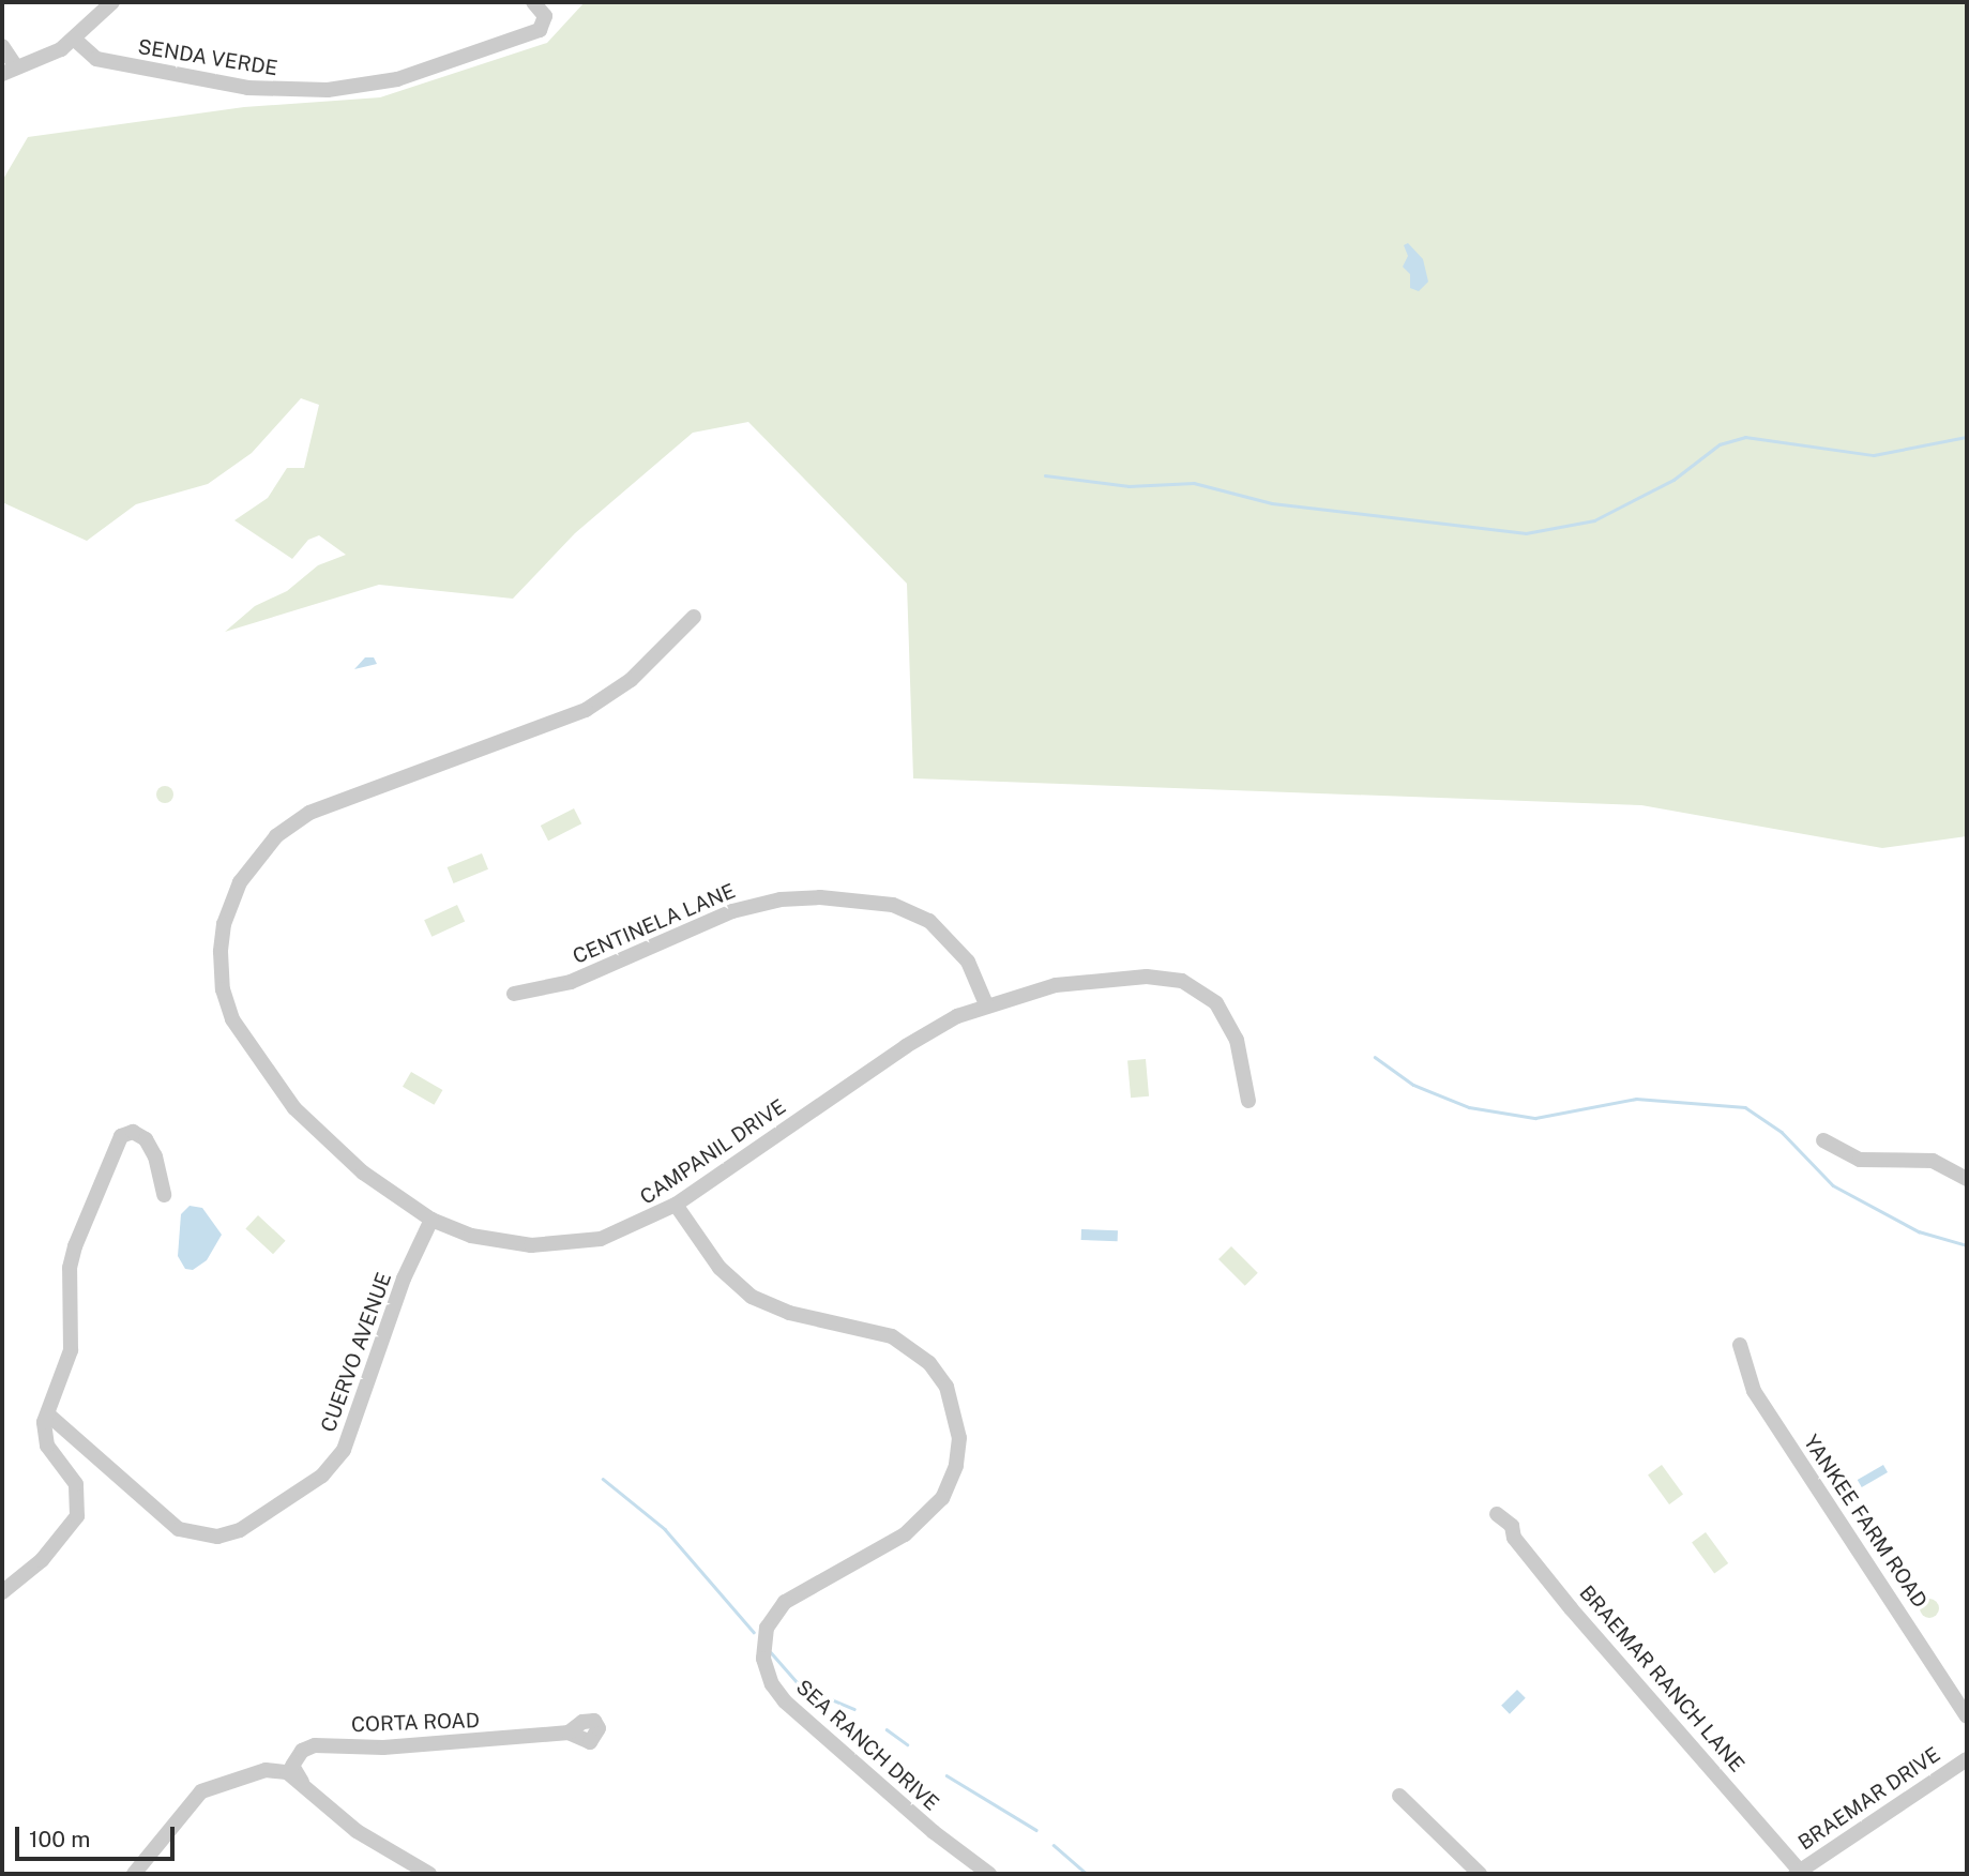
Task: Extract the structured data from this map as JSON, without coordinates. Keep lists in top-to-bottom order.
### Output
{
  "streets": {
    "street": [
      "SENDA VERDE",
      "CENTINELA LANE",
      "CAMPANIL DRIVE",
      "CUERVO AVENUE",
      "YANKEE FARM ROAD",
      "BRAEMAR RANCH LANE",
      "CORTA ROAD",
      "SEA RANCH DRIVE",
      "BRAEMAR DRIVE"
    ]
  },
  "crossings": [
    ["CENTINELA LANE", "CAMPANIL DRIVE"],
    ["CAMPANIL DRIVE", "CUERVO AVENUE"],
    ["CAMPANIL DRIVE", "SEA RANCH DRIVE"],
    ["BRAEMAR RANCH LANE", "BRAEMAR DRIVE"]
  ],
  "scale_bar": "100 m"
}
